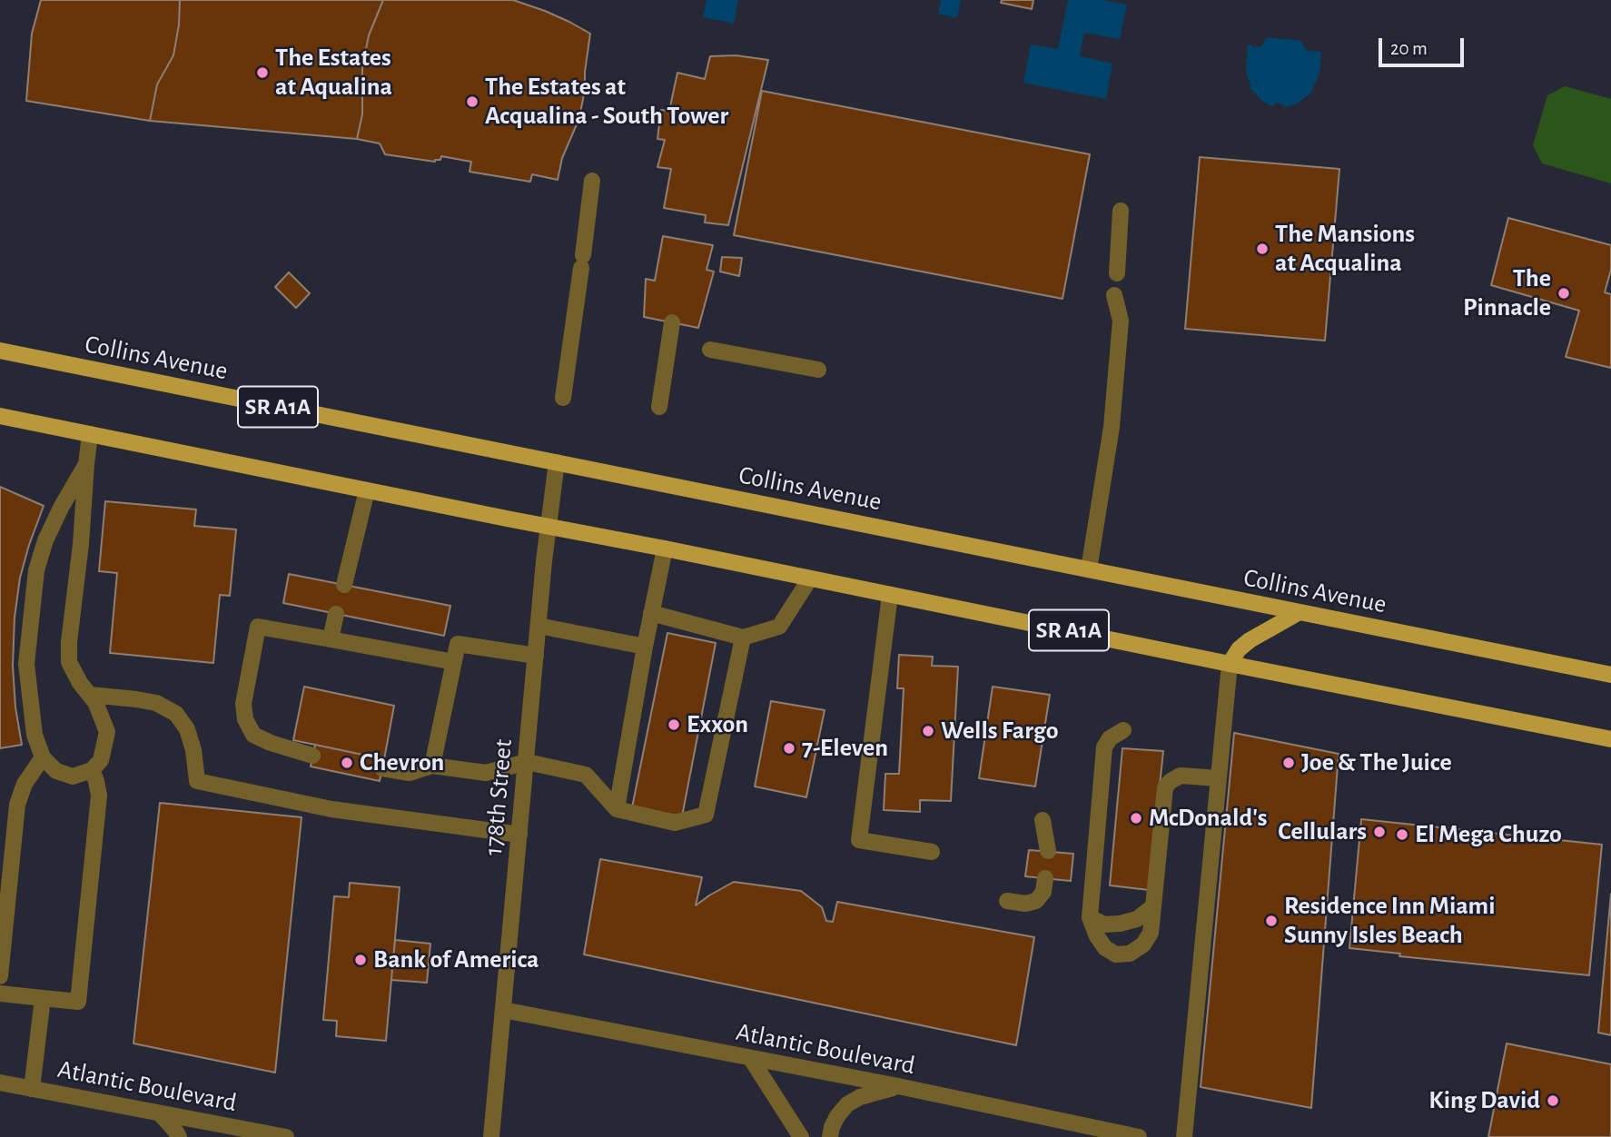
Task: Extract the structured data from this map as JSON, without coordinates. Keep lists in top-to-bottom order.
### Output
{
  "streets": {
    "main road": ["Collins Avenue", "SR A1A"],
    "street": ["178th Street", "Atlantic Boulevard"]
  },
  "crossings": [
    ["Collins Avenue", "178th Street"],
    ["SR A1A", "178th Street"],
    ["178th Street", "Atlantic Boulevard"]
  ],
  "places": [
    "The Estates at Aqualina",
    "The Estates at Acqualina - South Tower",
    "The Mansions at Acqualina",
    "The Pinnacle",
    "Exxon",
    "Wells Fargo",
    "7-Eleven",
    "Chevron",
    "Joe & The Juice",
    "McDonald's",
    "Cellulars",
    "El Mega Chuzo",
    "Residence Inn Miami Sunny Isles Beach",
    "Bank of America",
    "King David"
  ],
  "scale_bar": "20 m"
}
